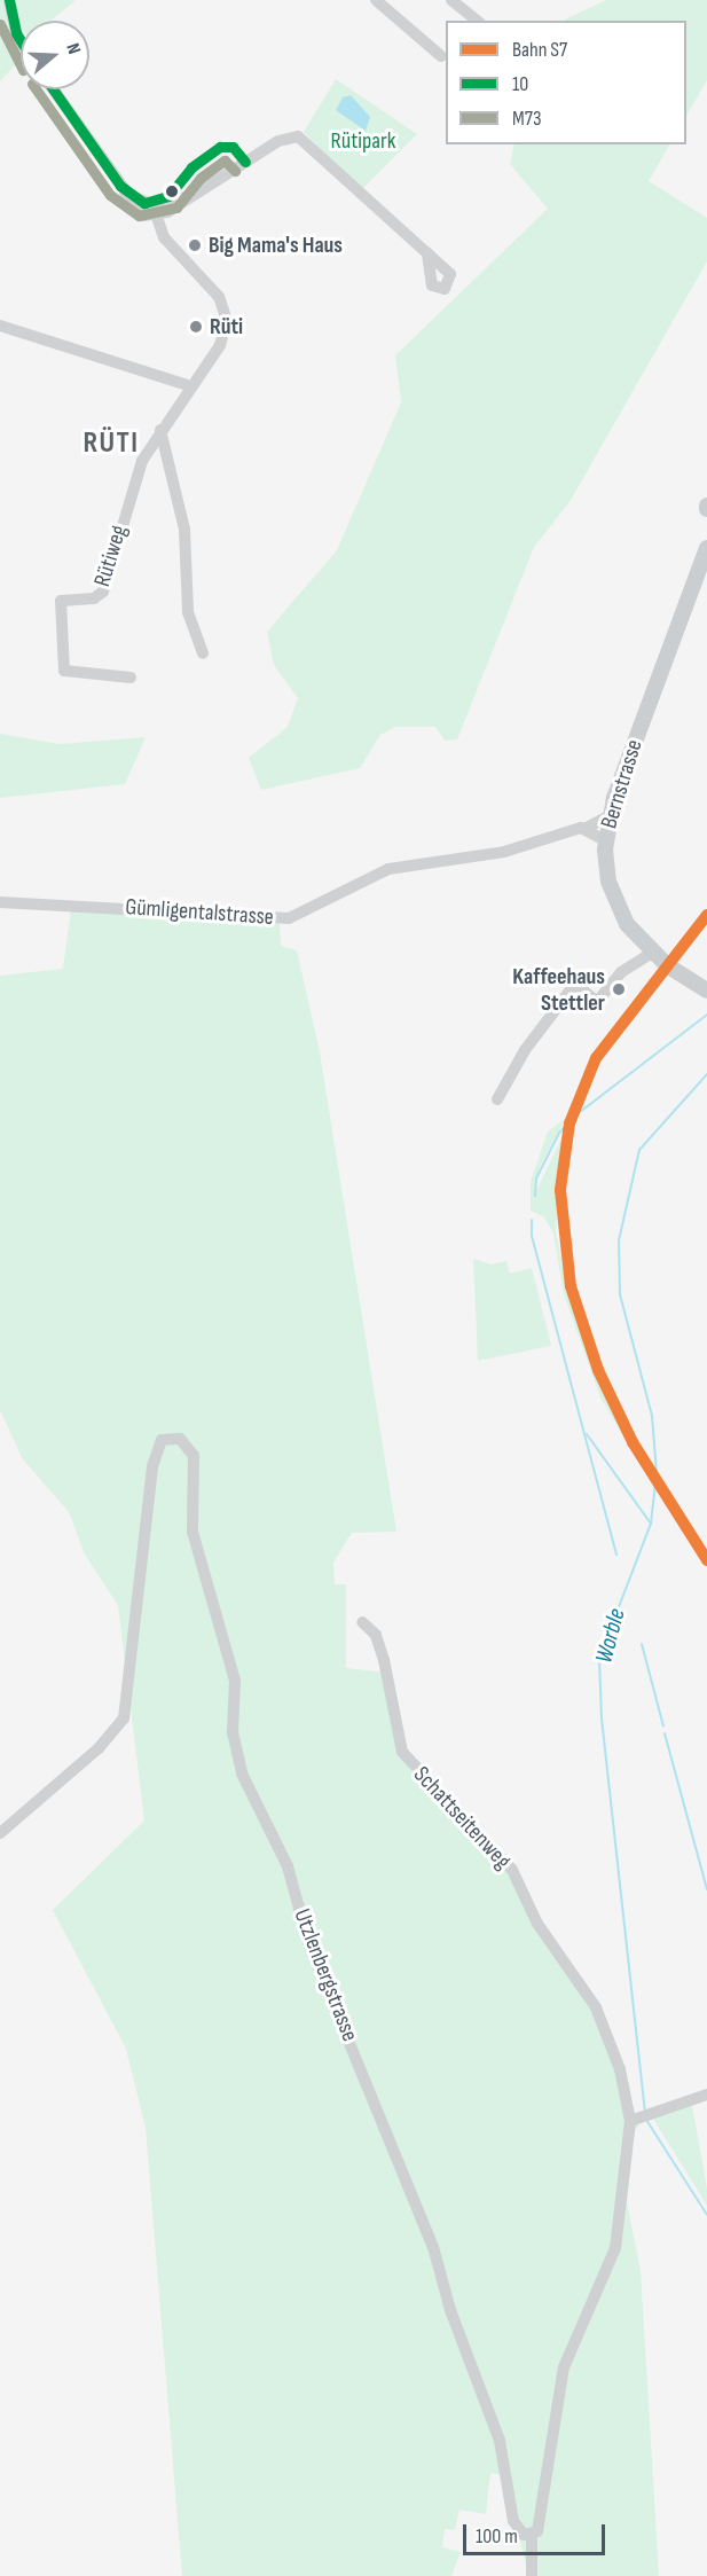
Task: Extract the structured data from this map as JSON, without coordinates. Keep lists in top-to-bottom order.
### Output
{
  "streets": {
    "main road": ["Bernstrasse"],
    "street": [
      "Rütiweg",
      "Gümligentalstrasse",
      "Schattseitenweg",
      "Utzlenbergstrasse"
    ]
  },
  "crossings": [
    ["Bernstrasse", "Gümligentalstrasse"]
  ],
  "districts": ["RÜTI"],
  "water": ["Worble"],
  "parks": ["Rütipark"],
  "places": ["Big Mama's Haus", "Rüti", "Kaffeehaus Stettler"],
  "lines": ["transit line 10", "transit line M73", "rail line S7"],
  "legend": ["Bahn S7", "10", "M73"],
  "scale_bar": "100 m",
  "north": "right"
}
